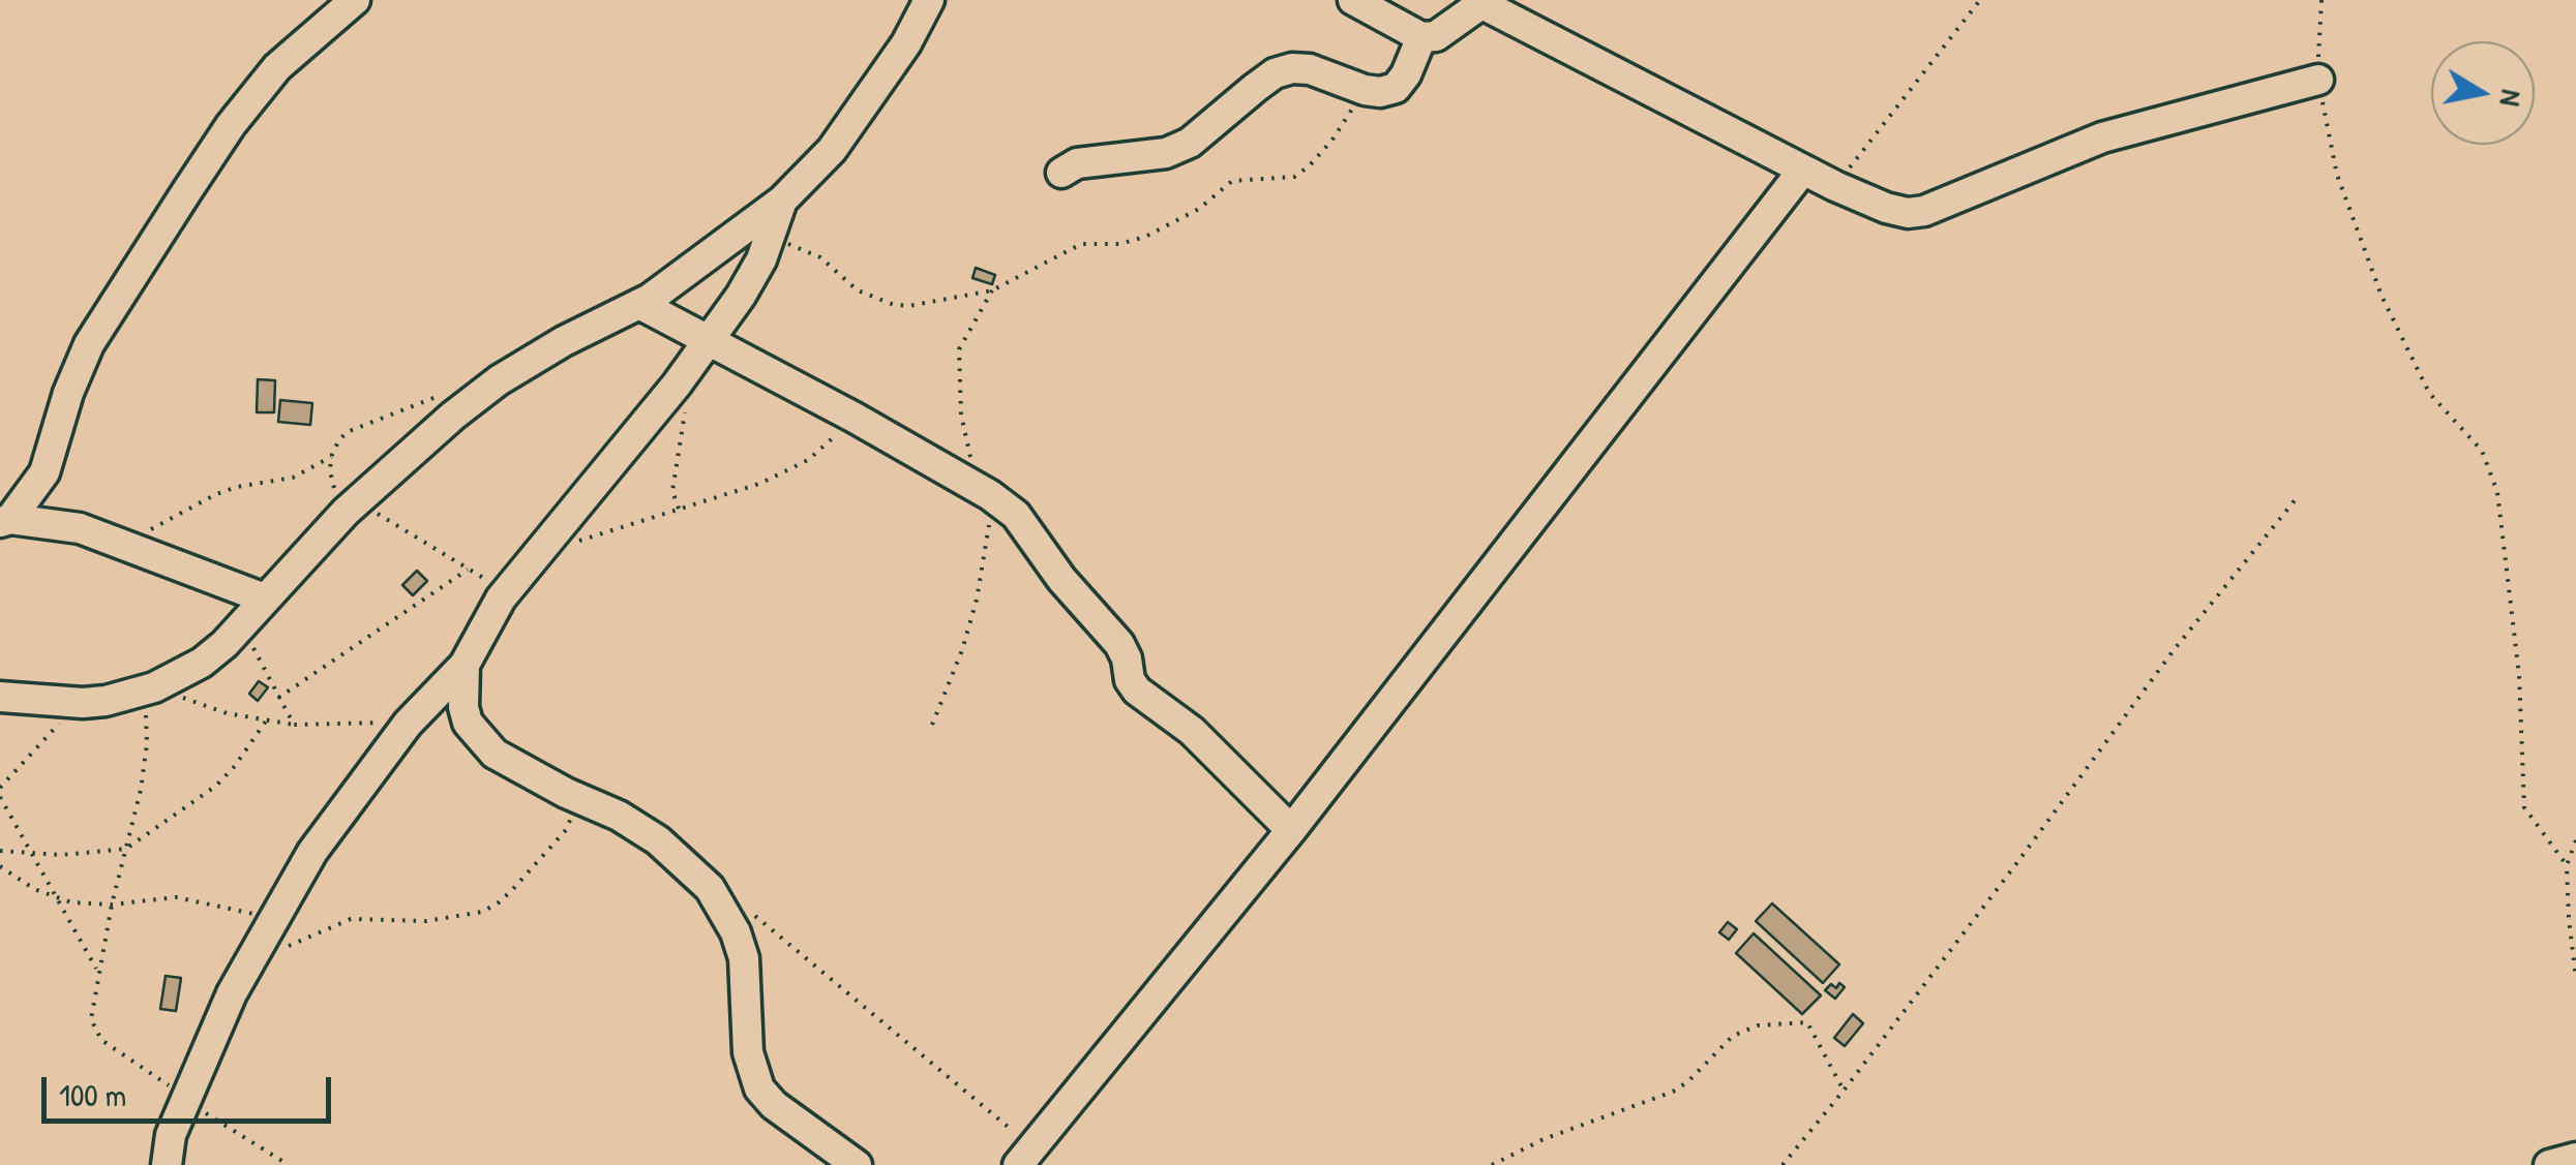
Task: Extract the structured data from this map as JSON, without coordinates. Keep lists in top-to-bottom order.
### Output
{
  "scale_bar": "100 m",
  "north": "right"
}
